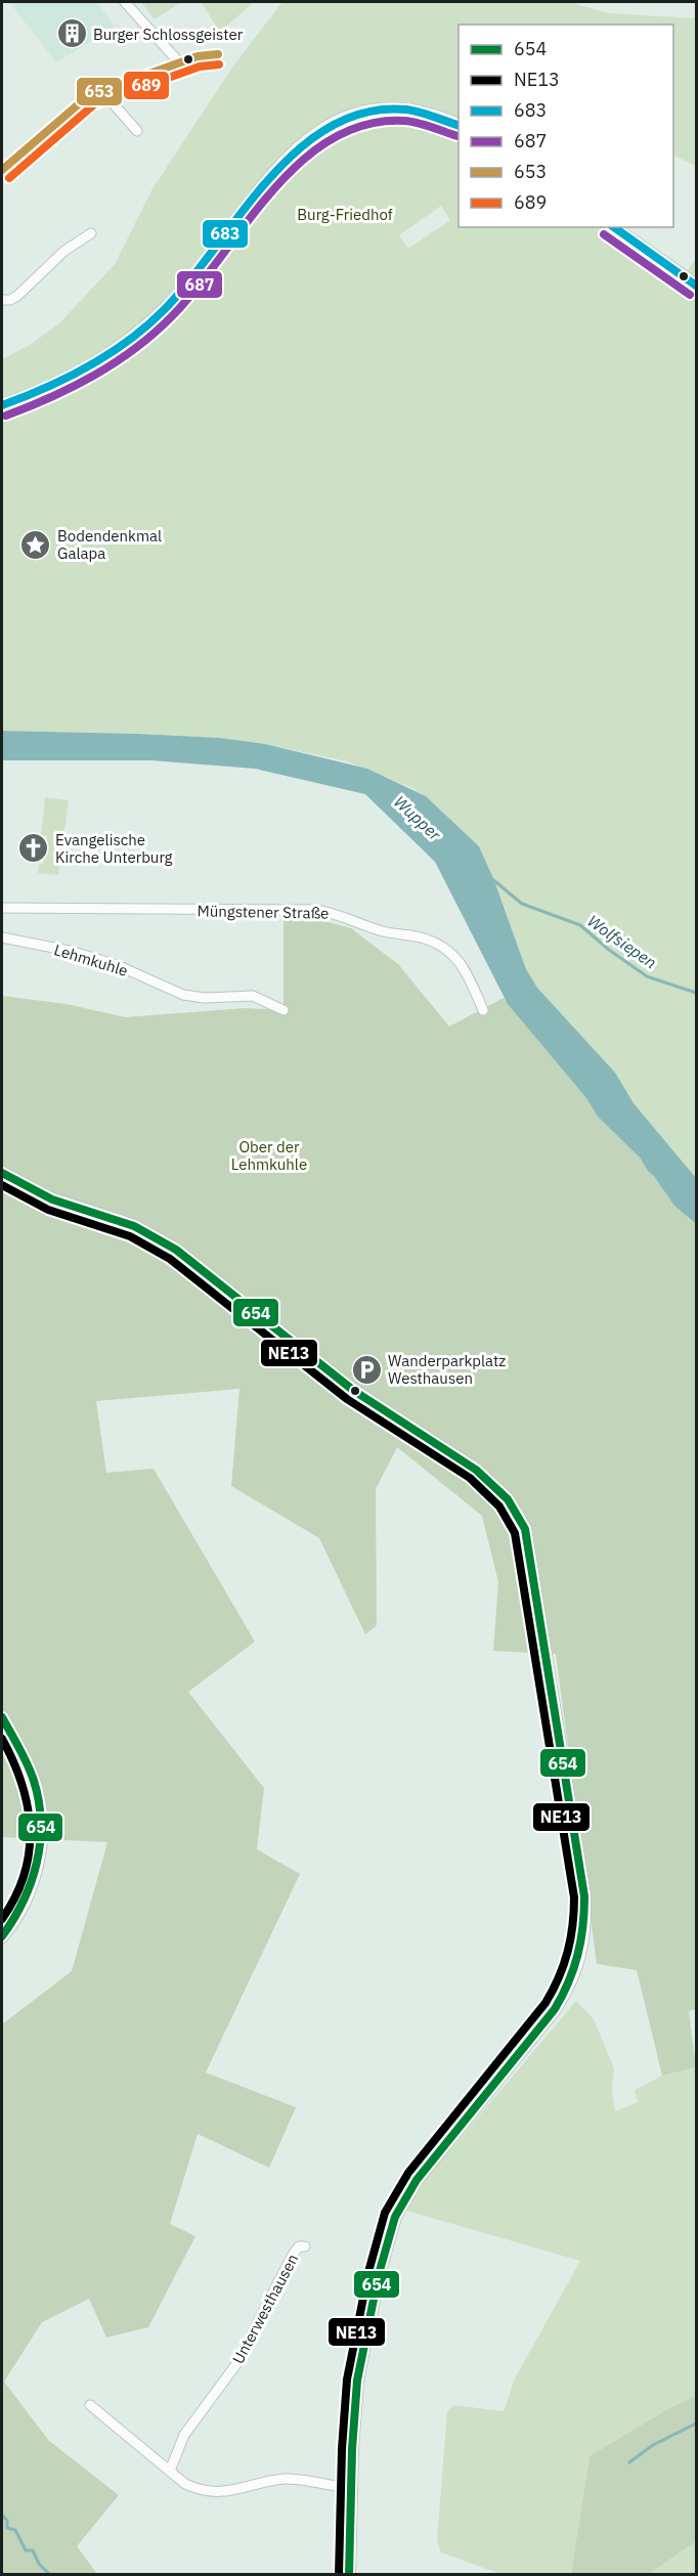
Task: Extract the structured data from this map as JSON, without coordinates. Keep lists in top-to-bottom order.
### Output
{
  "streets": {
    "street": ["Müngstener Straße", "Lehmkuhle", "Unterwesthausen"]
  },
  "water": ["Wupper", "Wolfsiepen"],
  "parks": ["Burg-Friedhof", "Ober der Lehmkuhle"],
  "places": {
    "building": ["Burger Schlossgeister"],
    "place": ["Bodendenkmal Galapa"],
    "church": ["Evangelische Kirche Unterburg"],
    "parking": ["Wanderparkplatz Westhausen"]
  },
  "lines": [
    "transit line 653",
    "transit line 689",
    "transit line 683",
    "transit line 687",
    "transit line 654",
    "transit line NE13"
  ],
  "legend": [
    "654",
    "NE13",
    "683",
    "687",
    "653",
    "689"
  ]
}
